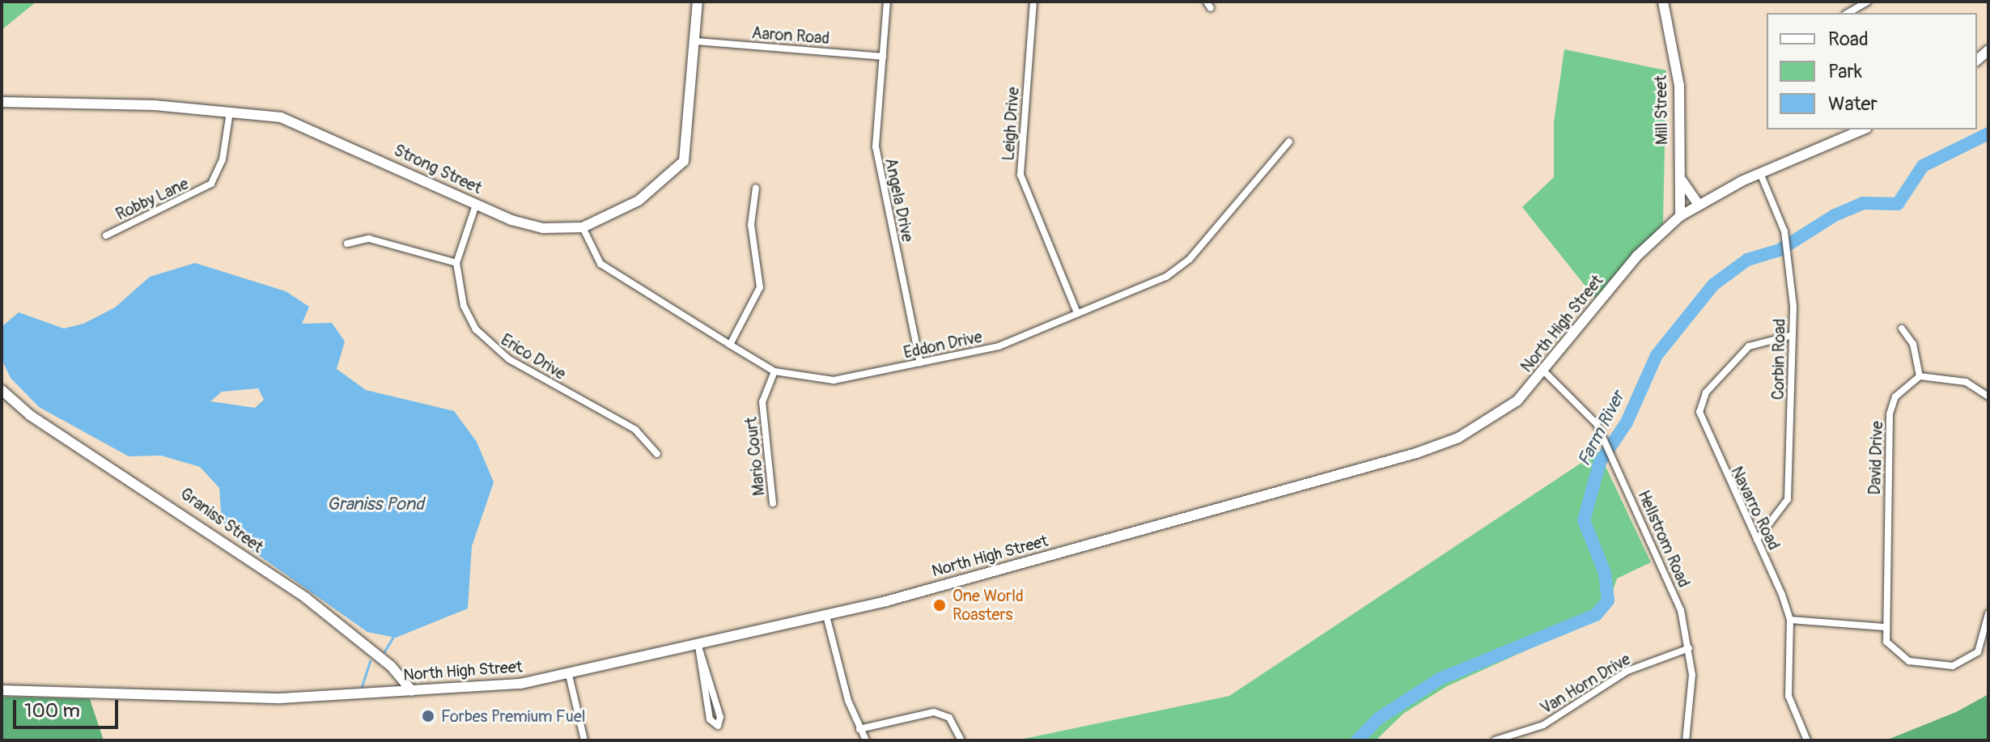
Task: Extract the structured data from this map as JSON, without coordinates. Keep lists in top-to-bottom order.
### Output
{
  "streets": {
    "main road": [
      "Mill Street",
      "Strong Street",
      "North High Street",
      "Graniss Street"
    ],
    "street": [
      "Aaron Road",
      "Leigh Drive",
      "Robby Lane",
      "Angela Drive",
      "Eddon Drive",
      "Erico Drive",
      "Corbin Road",
      "Mario Court",
      "David Drive",
      "Navarro Road",
      "Hellstrom Road",
      "Van Horn Drive"
    ]
  },
  "crossings": [
    ["Aaron Road", "Strong Street"],
    ["Aaron Road", "Angela Drive"],
    ["Mill Street", "North High Street"],
    ["Leigh Drive", "Eddon Drive"],
    ["Strong Street", "Robby Lane"],
    ["Strong Street", "Eddon Drive"],
    ["Strong Street", "Erico Drive"],
    ["Angela Drive", "Eddon Drive"],
    ["North High Street", "Corbin Road"],
    ["North High Street", "Graniss Street"],
    ["North High Street", "Hellstrom Road"],
    ["Eddon Drive", "Mario Court"],
    ["Corbin Road", "Navarro Road"],
    ["Hellstrom Road", "Van Horn Drive"]
  ],
  "water": ["Farm River", "Graniss Pond"],
  "places": ["One World Roasters", "Forbes Premium Fuel"],
  "legend": ["Road", "Park", "Water"],
  "scale_bar": "100 m"
}
